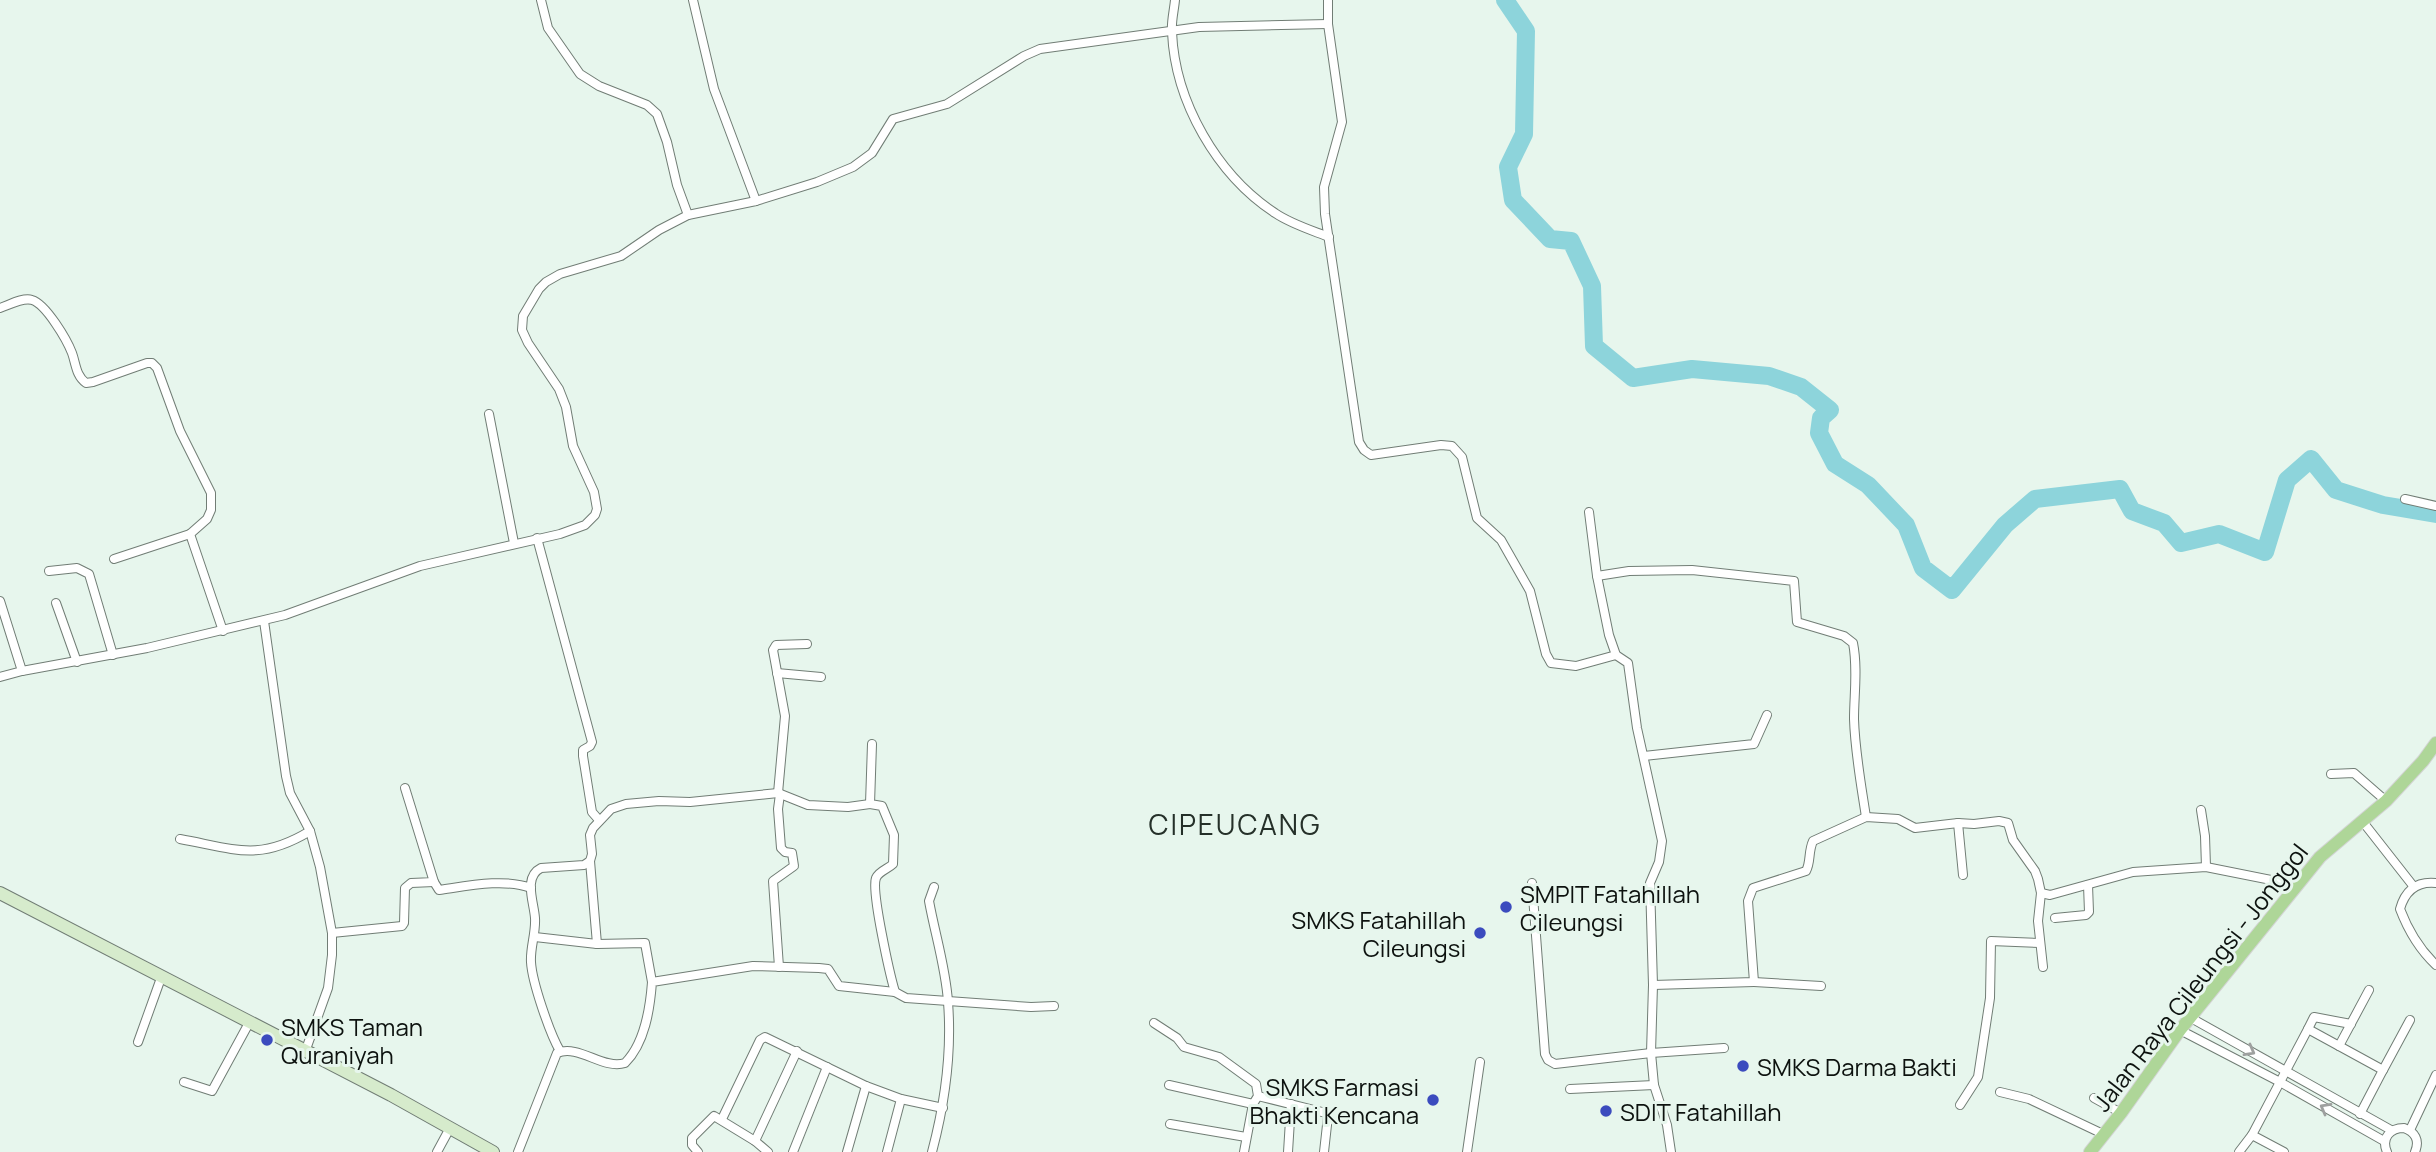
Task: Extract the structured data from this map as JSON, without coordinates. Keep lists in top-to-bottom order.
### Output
{
  "streets": {
    "main road": ["Jalan Raya Cileungsi - Jonggol"]
  },
  "districts": ["CIPEUCANG"],
  "places": [
    "SMPIT Fatahillah Cileungsi",
    "SMKS Fatahillah Cileungsi",
    "SMKS Taman Quraniyah",
    "SMKS Darma Bakti",
    "SMKS Farmasi Bhakti Kencana",
    "SDIT Fatahillah"
  ]
}
